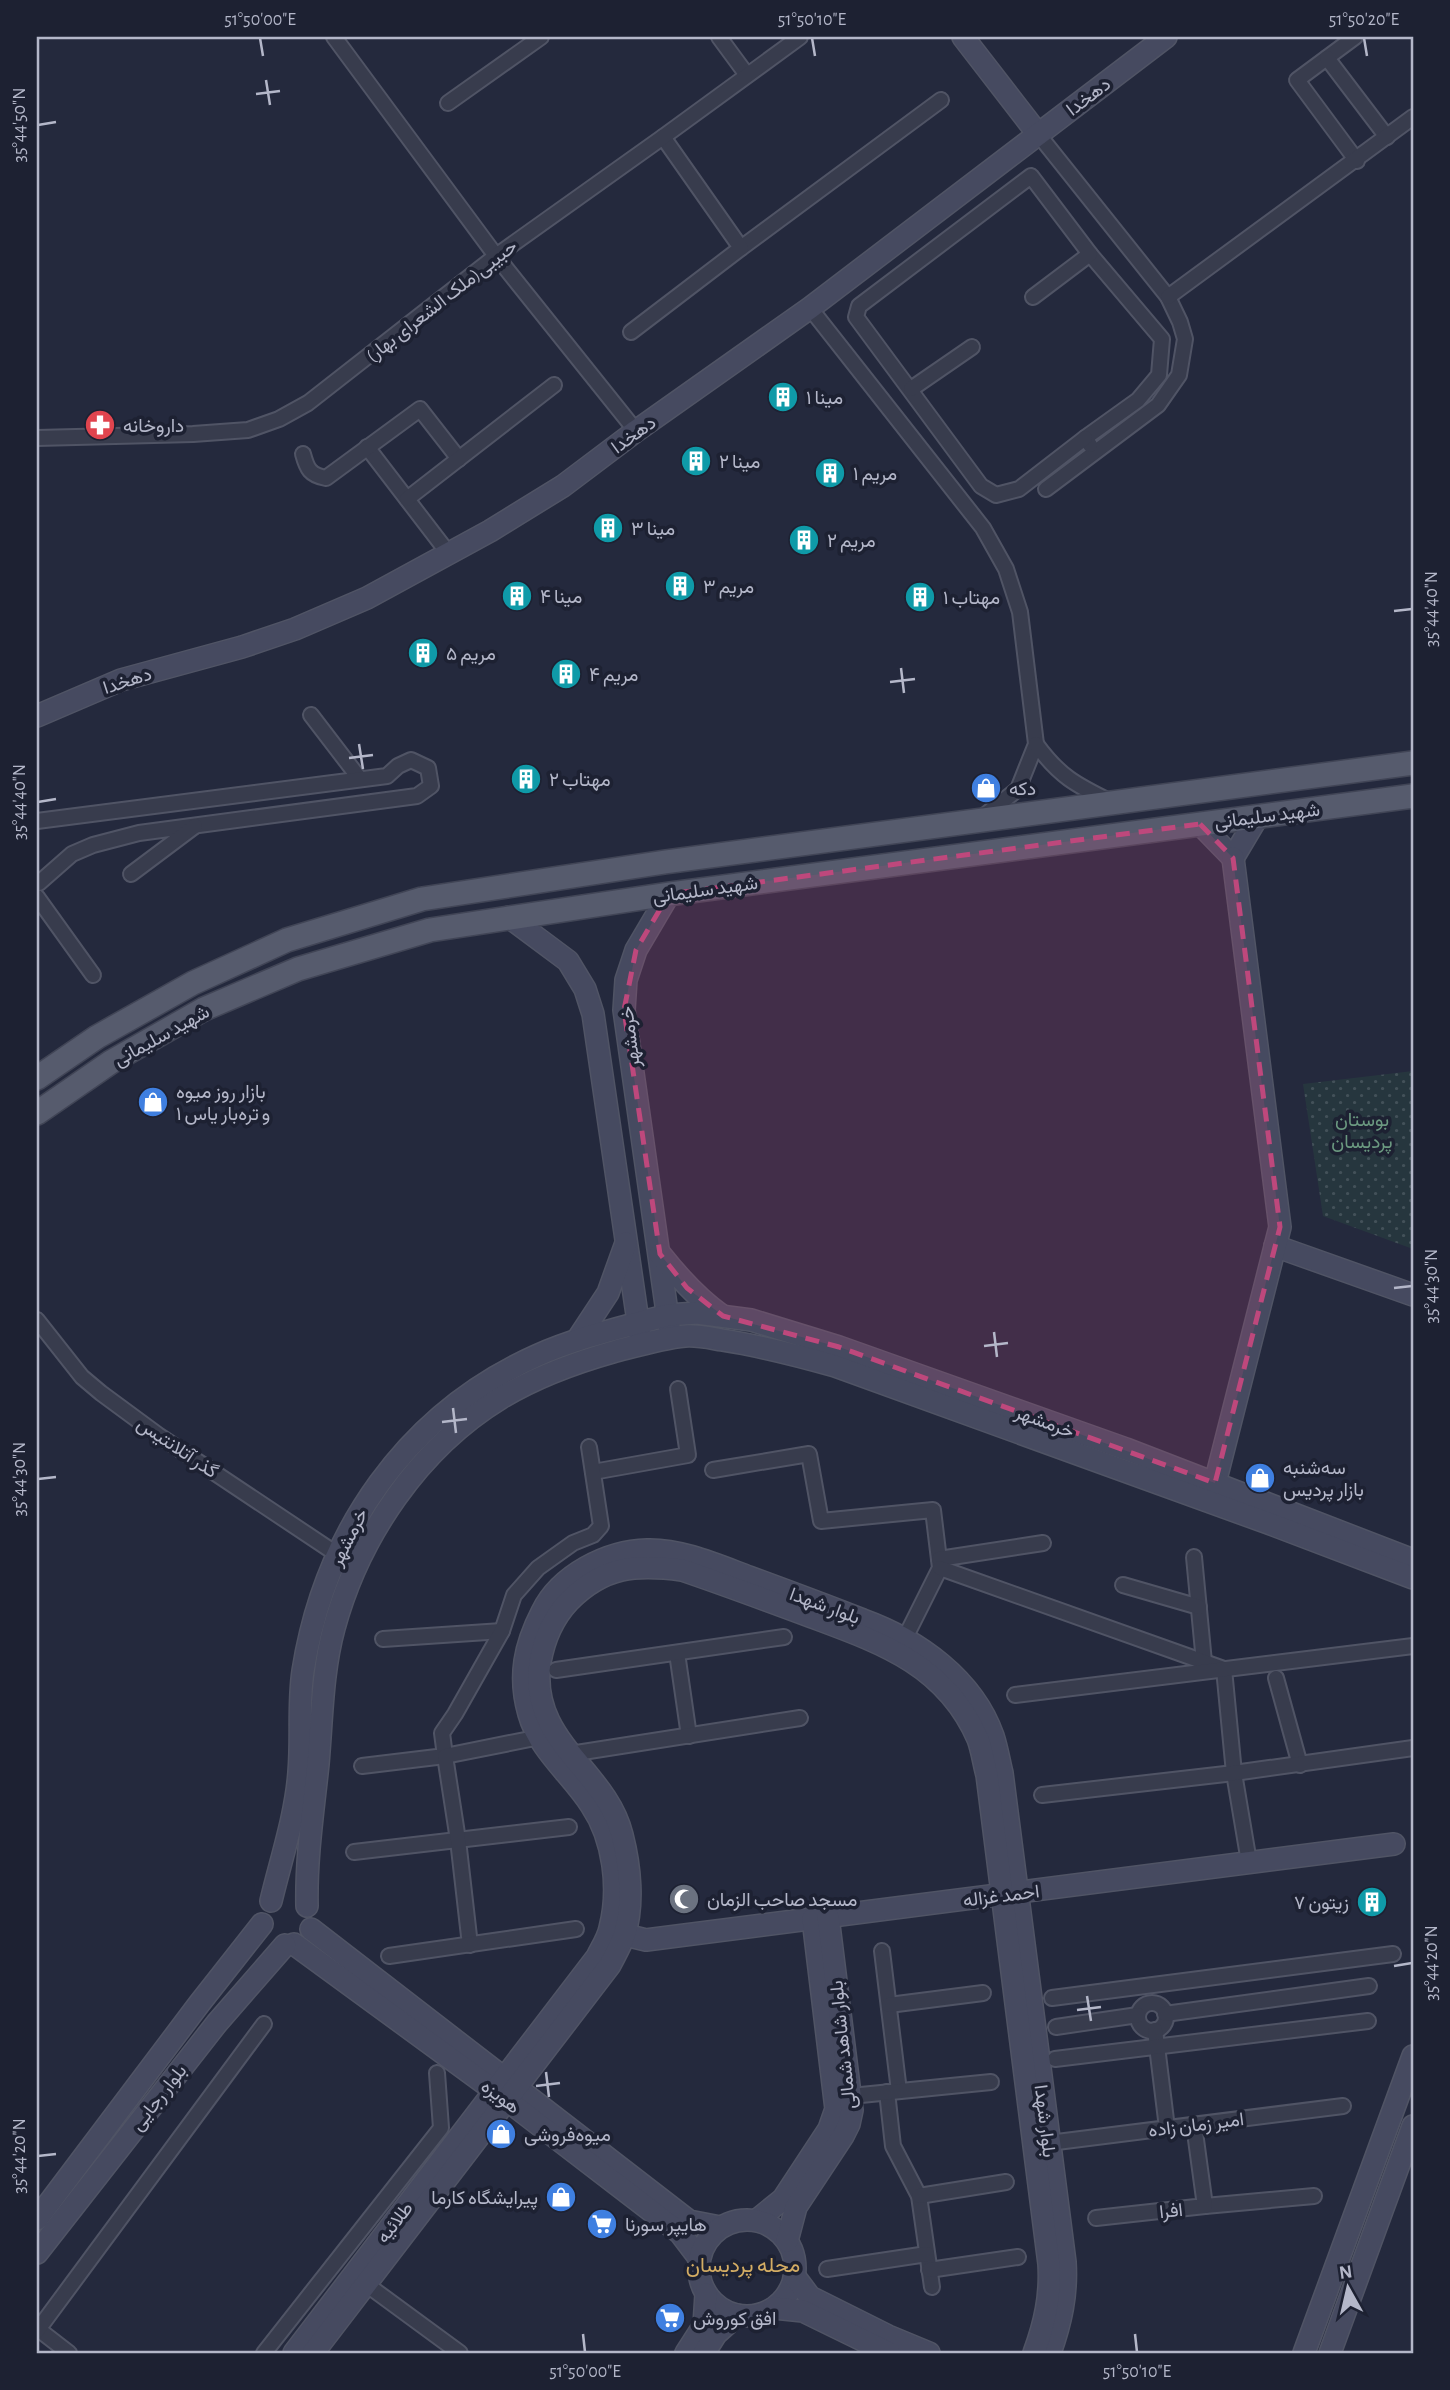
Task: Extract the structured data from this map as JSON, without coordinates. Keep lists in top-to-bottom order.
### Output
{
  "streets": {
    "main road": ["شهید سلیمانی"],
    "street": [
      "دهخدا",
      "حبیبی(ملک الشعرای بهار)",
      "خرمشهر",
      "گذر آتلانتیس",
      "بلوار شهدا",
      "احمد غزاله",
      "بلوار شاهد شمالی",
      "هویزه",
      "بلوار رجایی",
      "امیر زمان زاده",
      "افرا",
      "طلائیه"
    ]
  },
  "crossings": [
    ["شهید سلیمانی", "خرمشهر"],
    ["خرمشهر", "گذر آتلانتیس"],
    ["خرمشهر", "هویزه"],
    ["خرمشهر", "بلوار رجایی"],
    ["بلوار شهدا", "احمد غزاله"],
    ["بلوار شهدا", "هویزه"],
    ["بلوار شهدا", "امیر زمان زاده"],
    ["بلوار شهدا", "طلائیه"],
    ["احمد غزاله", "بلوار شاهد شمالی"],
    ["بلوار شاهد شمالی", "هویزه"],
    ["هویزه", "بلوار رجایی"],
    ["هویزه", "طلائیه"],
    ["امیر زمان زاده", "افرا"]
  ],
  "districts": ["محله پردیسان"],
  "parks": ["بوستان پردیسان"],
  "places": {
    "building": [
      "مینا ۱",
      "مینا ۲",
      "مریم ۱",
      "مینا ۳",
      "مریم ۲",
      "مریم ۳",
      "مینا ۴",
      "مهتاب ۱",
      "مریم ۵",
      "مریم ۴",
      "مهتاب ۲",
      "زیتون ۷"
    ],
    "pharmacy": ["داروخانه"],
    "shop": [
      "دکه",
      "بازار روز میوه و تره‌بار یاس ۱",
      "سه‌شنبه بازار پردیس",
      "میوه‌فروشی",
      "پیرایشگاه کارما"
    ],
    "mosque": ["مسجد صاحب الزمان"],
    "supermarket": ["هایپر سورنا", "افق کوروش"]
  },
  "north": "top",
  "coordinates": [
    "51°50'00\"E",
    "51°50'10\"E",
    "51°50'20\"E",
    "35°44'50\"N",
    "35°44'40\"N",
    "35°44'30\"N",
    "35°44'20\"N"
  ]
}
